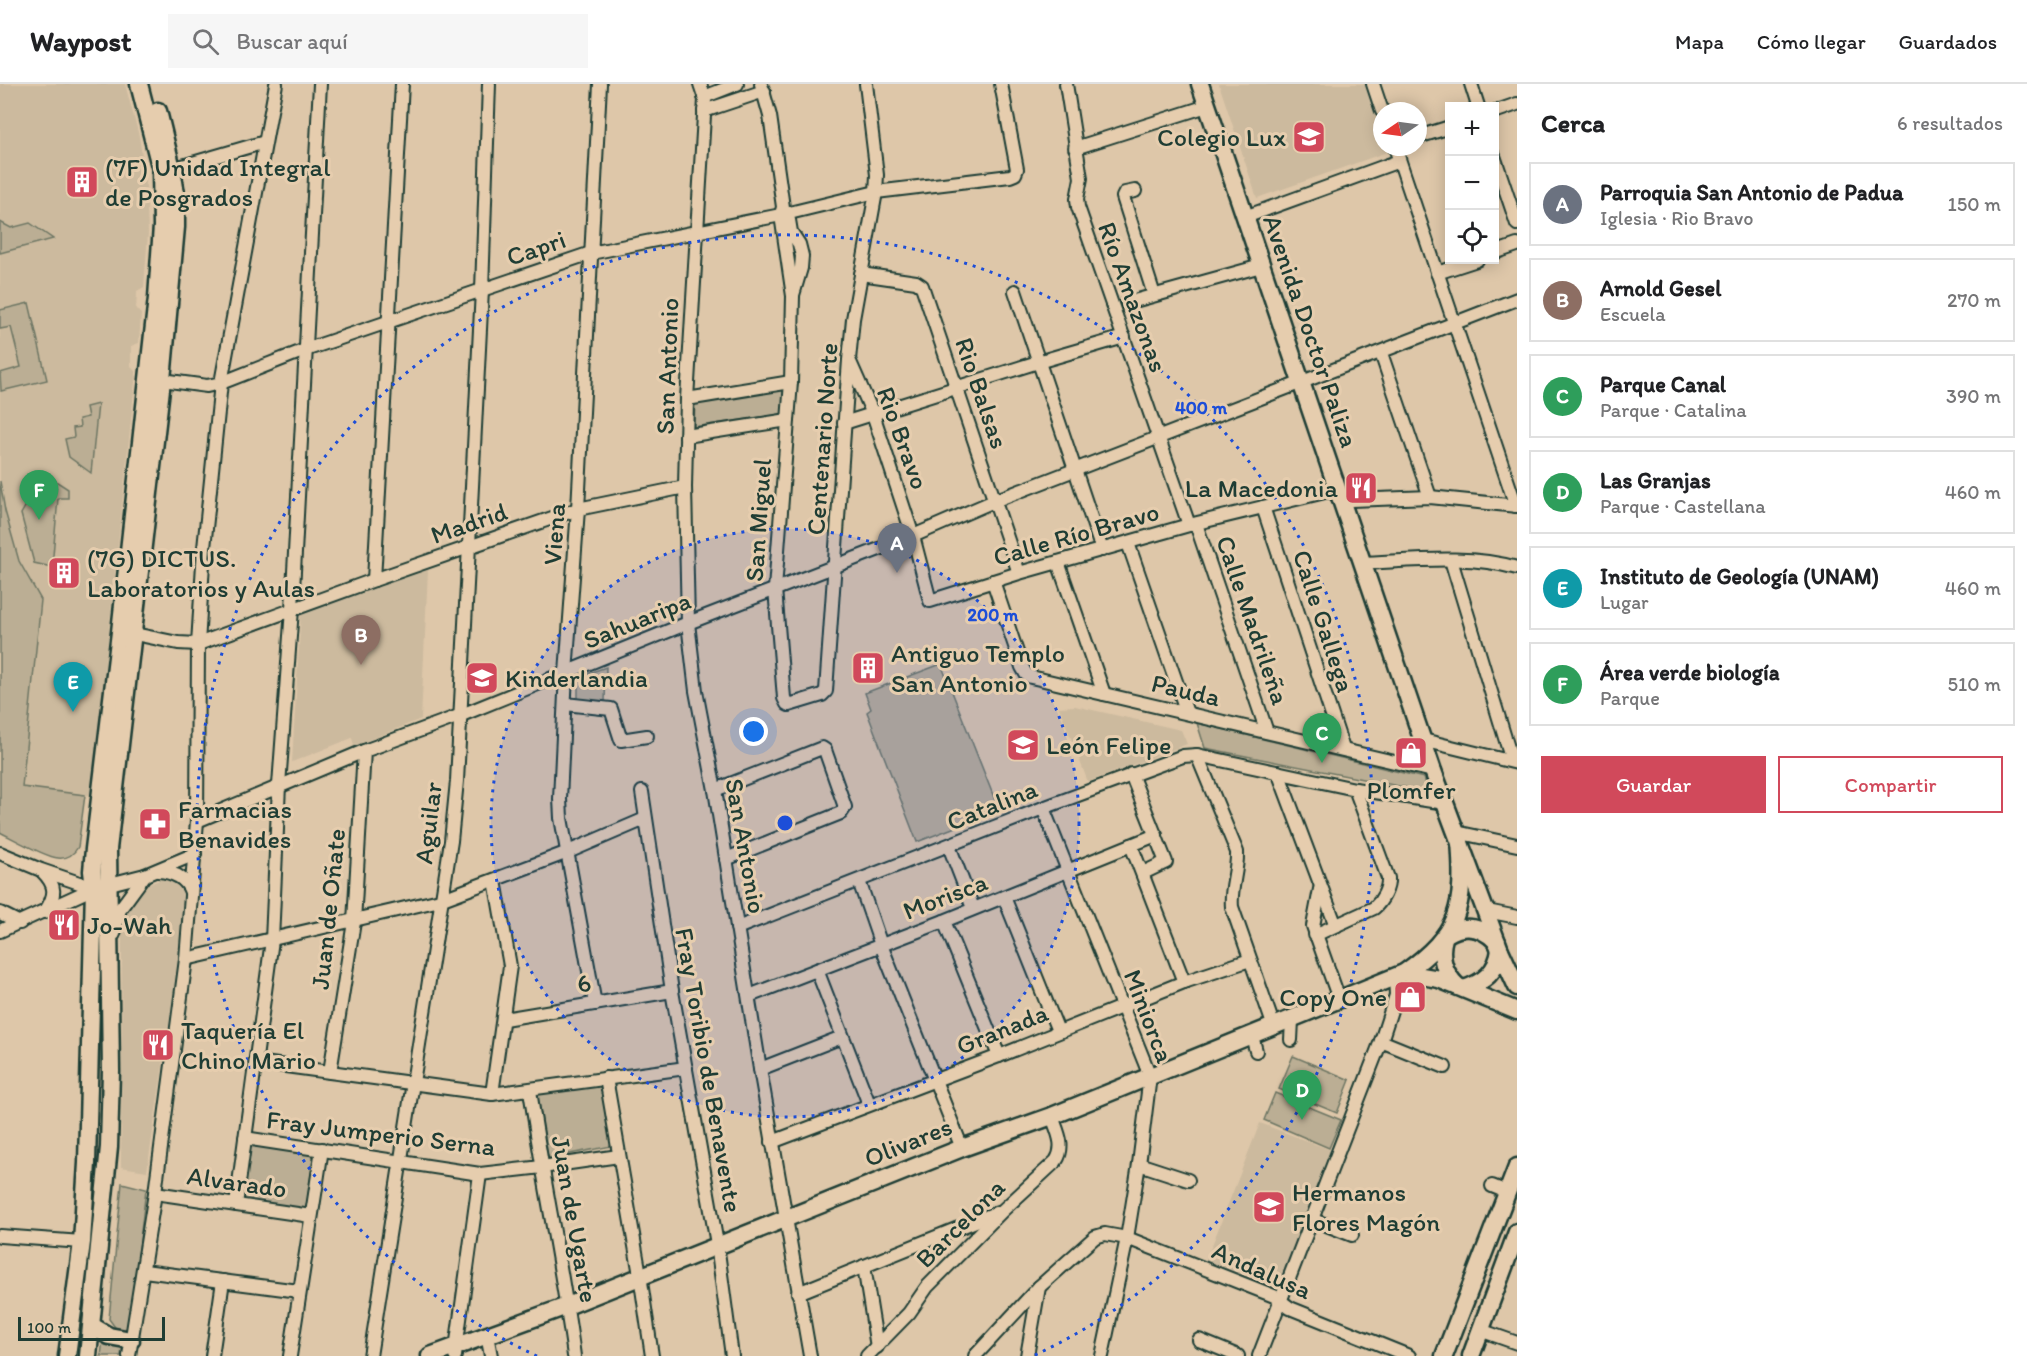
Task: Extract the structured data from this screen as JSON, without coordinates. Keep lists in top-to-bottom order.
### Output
{
  "streets": {
    "main road": ["Avenida Doctor Paliza", "Olivares"],
    "street": [
      "Capri",
      "Río Amazonas",
      "San Antonio",
      "Rio Balsas",
      "Rio Bravo",
      "Centenario Norte",
      "San Miguel",
      "Madrid",
      "Viena",
      "Calle Río Bravo",
      "Sahuaripa",
      "Calle Madrileña",
      "Calle Gallega",
      "Pauda",
      "Catalina",
      "Aguilar",
      "Morisca",
      "Juan de Oñate",
      "6",
      "Miniorca",
      "Granada",
      "Fray Toribio de Benavente",
      "Fray Jumperio Serna",
      "Alvarado",
      "Juan de Ugarte",
      "Barcelona",
      "Andalusa"
    ]
  },
  "crossings": [
    ["Capri", "San Antonio"],
    ["Capri", "Centenario Norte"],
    ["Capri", "San Miguel"],
    ["Capri", "Viena"],
    ["Capri", "Aguilar"],
    ["Río Amazonas", "Calle Río Bravo"],
    ["Río Amazonas", "Sahuaripa"],
    ["Río Amazonas", "Calle Madrileña"],
    ["Avenida Doctor Paliza", "Calle Río Bravo"],
    ["Avenida Doctor Paliza", "Sahuaripa"],
    ["Avenida Doctor Paliza", "Pauda"],
    ["Avenida Doctor Paliza", "Catalina"],
    ["Avenida Doctor Paliza", "Olivares"],
    ["San Antonio", "Madrid"],
    ["San Antonio", "Sahuaripa"],
    ["San Antonio", "Catalina"],
    ["San Antonio", "Morisca"],
    ["San Antonio", "Granada"],
    ["San Antonio", "Olivares"],
    ["Rio Balsas", "Centenario Norte"],
    ["Rio Balsas", "Calle Río Bravo"],
    ["Rio Balsas", "Sahuaripa"],
    ["Rio Bravo", "Centenario Norte"],
    ["Rio Bravo", "Calle Río Bravo"],
    ["Rio Bravo", "Sahuaripa"],
    ["Centenario Norte", "San Miguel"],
    ["Centenario Norte", "Sahuaripa"],
    ["San Miguel", "Sahuaripa"],
    ["Madrid", "Viena"],
    ["Madrid", "Aguilar"],
    ["Viena", "Sahuaripa"],
    ["Viena", "6"],
    ["Calle Río Bravo", "Calle Madrileña"],
    ["Calle Río Bravo", "Calle Gallega"],
    ["Calle Río Bravo", "Pauda"],
    ["Sahuaripa", "Aguilar"],
    ["Sahuaripa", "Juan de Oñate"],
    ["Calle Madrileña", "Pauda"],
    ["Calle Gallega", "Pauda"],
    ["Catalina", "Miniorca"],
    ["Aguilar", "Fray Jumperio Serna"],
    ["Morisca", "Miniorca"],
    ["6", "Fray Toribio de Benavente"],
    ["Miniorca", "Granada"],
    ["Miniorca", "Olivares"],
    ["Miniorca", "Andalusa"],
    ["Fray Toribio de Benavente", "Olivares"],
    ["Fray Jumperio Serna", "Juan de Ugarte"],
    ["Olivares", "Juan de Ugarte"],
    ["Olivares", "Barcelona"]
  ],
  "places": {
    "school or university": [
      "Colegio Lux",
      "Kinderlandia",
      "León Felipe",
      "Hermanos Flores Magón"
    ],
    "building": ["(7F) Unidad Integral de Posgrados", "(7G) DICTUS. Laboratorios y Aulas", "Antiguo Templo San Antonio"],
    "restaurant": ["La Macedonia", "Jo-Wah", "Taquería El Chino Mario"],
    "shop": ["Plomfer", "Copy One"],
    "pharmacy": ["Farmacias Benavides"]
  },
  "scale_bar": "100 m",
  "north": "left",
  "page": {
    "header": "Waypost",
    "search": "Buscar aquí",
    "nav": ["Mapa", "Cómo llegar", "Guardados"],
    "heading": ["Cerca", "6 resultados"],
    "map_buttons": ["+", "−"],
    "list": [
      {
        "mark": "A",
        "name": "Parroquia San Antonio de Padua",
        "note": "Iglesia · Rio Bravo",
        "value": "150 m"
      },
      {
        "mark": "B",
        "name": "Arnold Gesel",
        "note": "Escuela",
        "value": "270 m"
      },
      {
        "mark": "C",
        "name": "Parque Canal",
        "note": "Parque · Catalina",
        "value": "390 m"
      },
      {
        "mark": "D",
        "name": "Las Granjas",
        "note": "Parque · Castellana",
        "value": "460 m"
      },
      {
        "mark": "E",
        "name": "Instituto de Geología (UNAM)",
        "note": "Lugar",
        "value": "460 m"
      },
      {
        "mark": "F",
        "name": "Área verde biología",
        "note": "Parque",
        "value": "510 m"
      }
    ],
    "pins": [
      "F",
      "A",
      "B",
      "E",
      "C",
      "D"
    ],
    "buttons": ["Guardar", "Compartir"],
    "scale": "100 m"
  },
  "rings": ["400 m", "200 m"]
}
